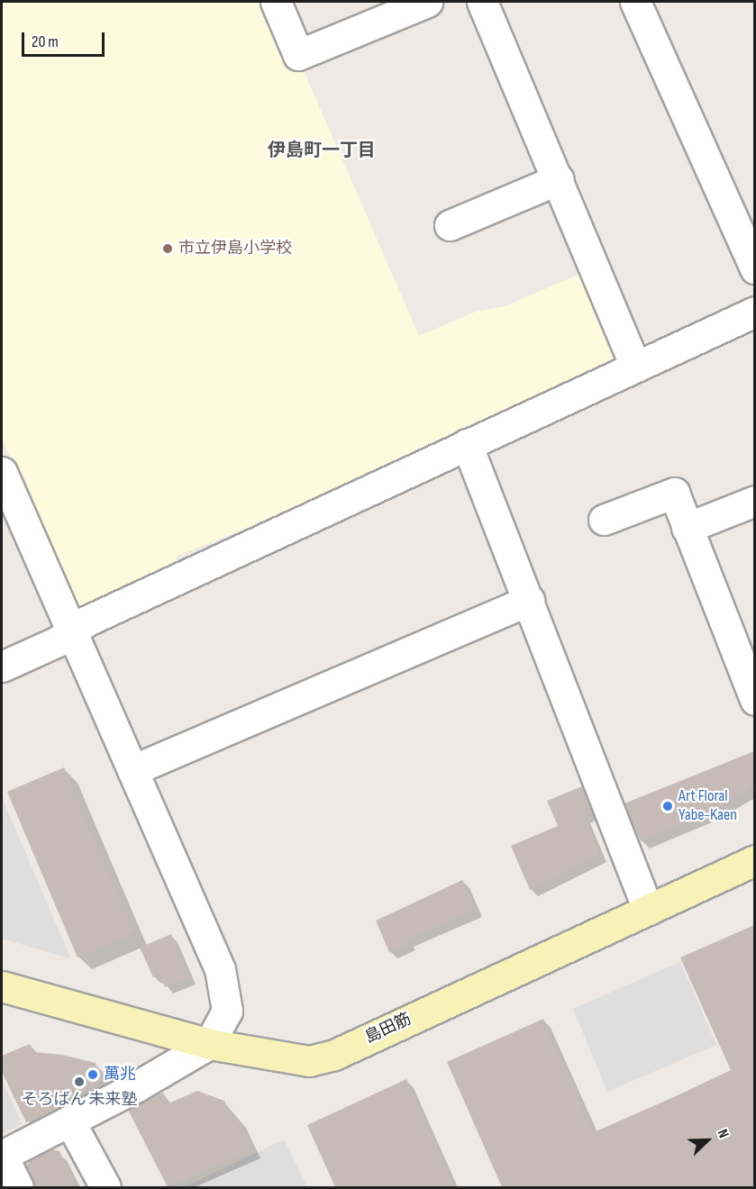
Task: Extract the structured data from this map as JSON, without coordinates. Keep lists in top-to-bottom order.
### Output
{
  "streets": {
    "street": ["島田筋"]
  },
  "districts": ["伊島町一丁目"],
  "places": [
    "市立伊島小学校",
    "Art Floral Yabe-Kaen",
    "萬兆",
    "そろばん 未来塾"
  ],
  "scale_bar": "20 m",
  "north": "top right"
}
